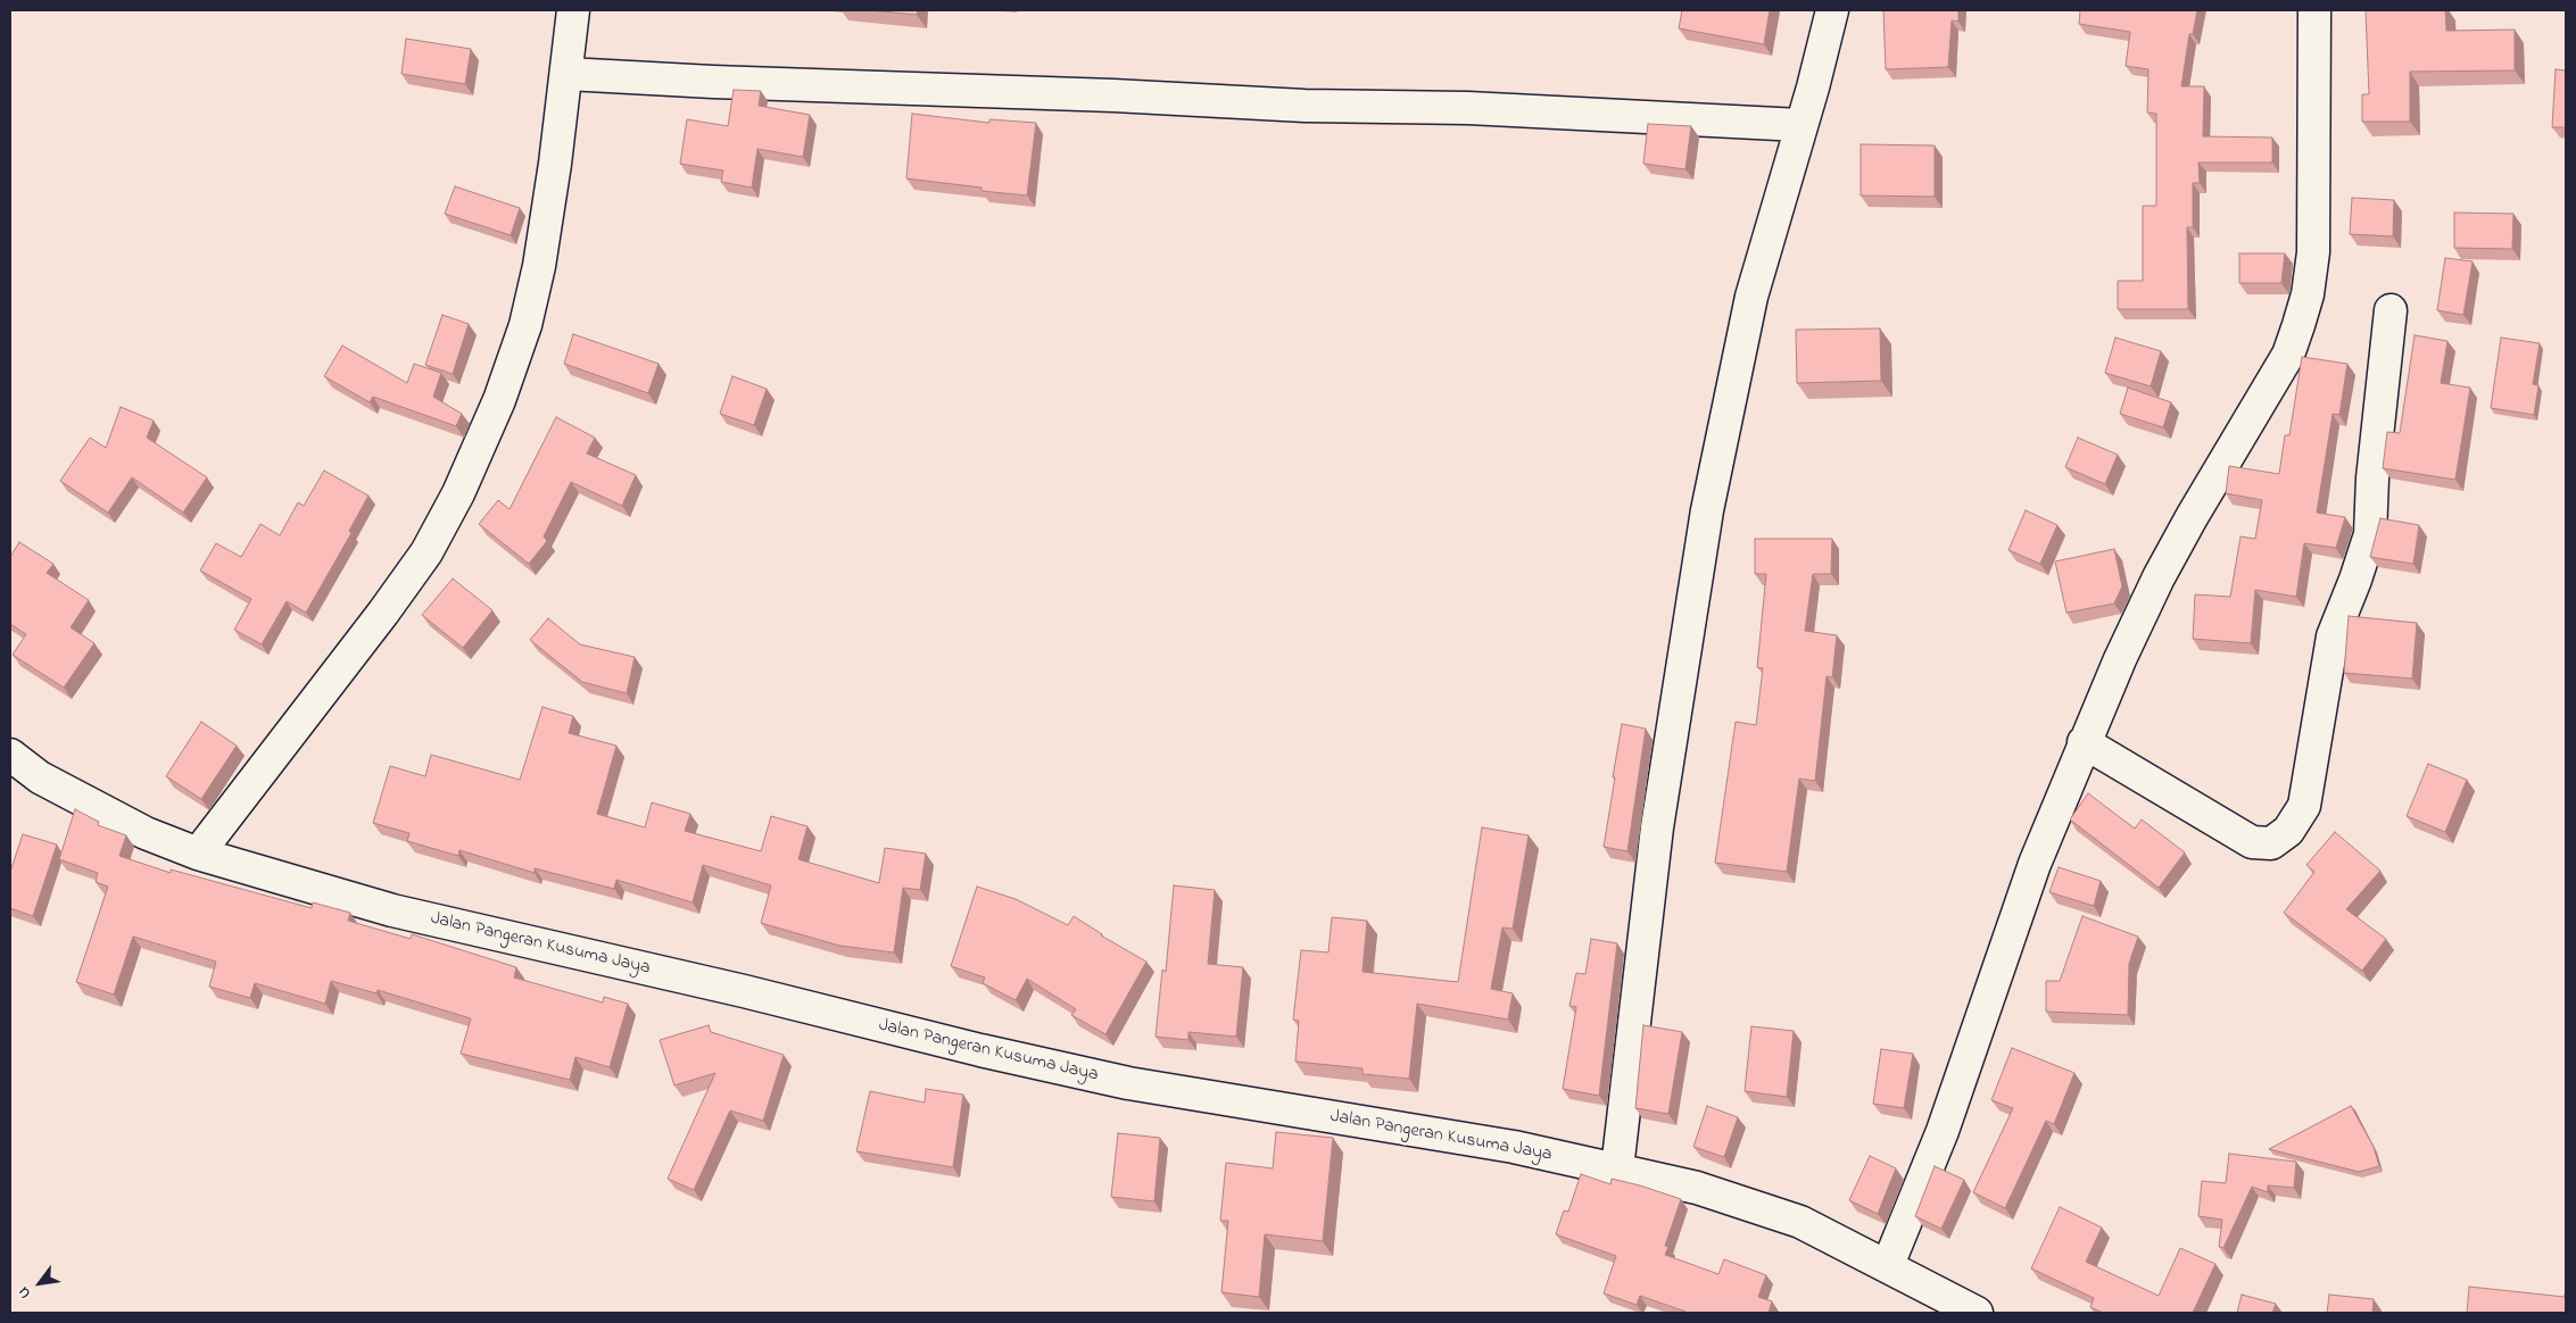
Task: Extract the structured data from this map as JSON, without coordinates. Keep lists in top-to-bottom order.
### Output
{
  "streets": {
    "street": ["Jalan Pangeran Kusuma Jaya"]
  },
  "north": "bottom left"
}
